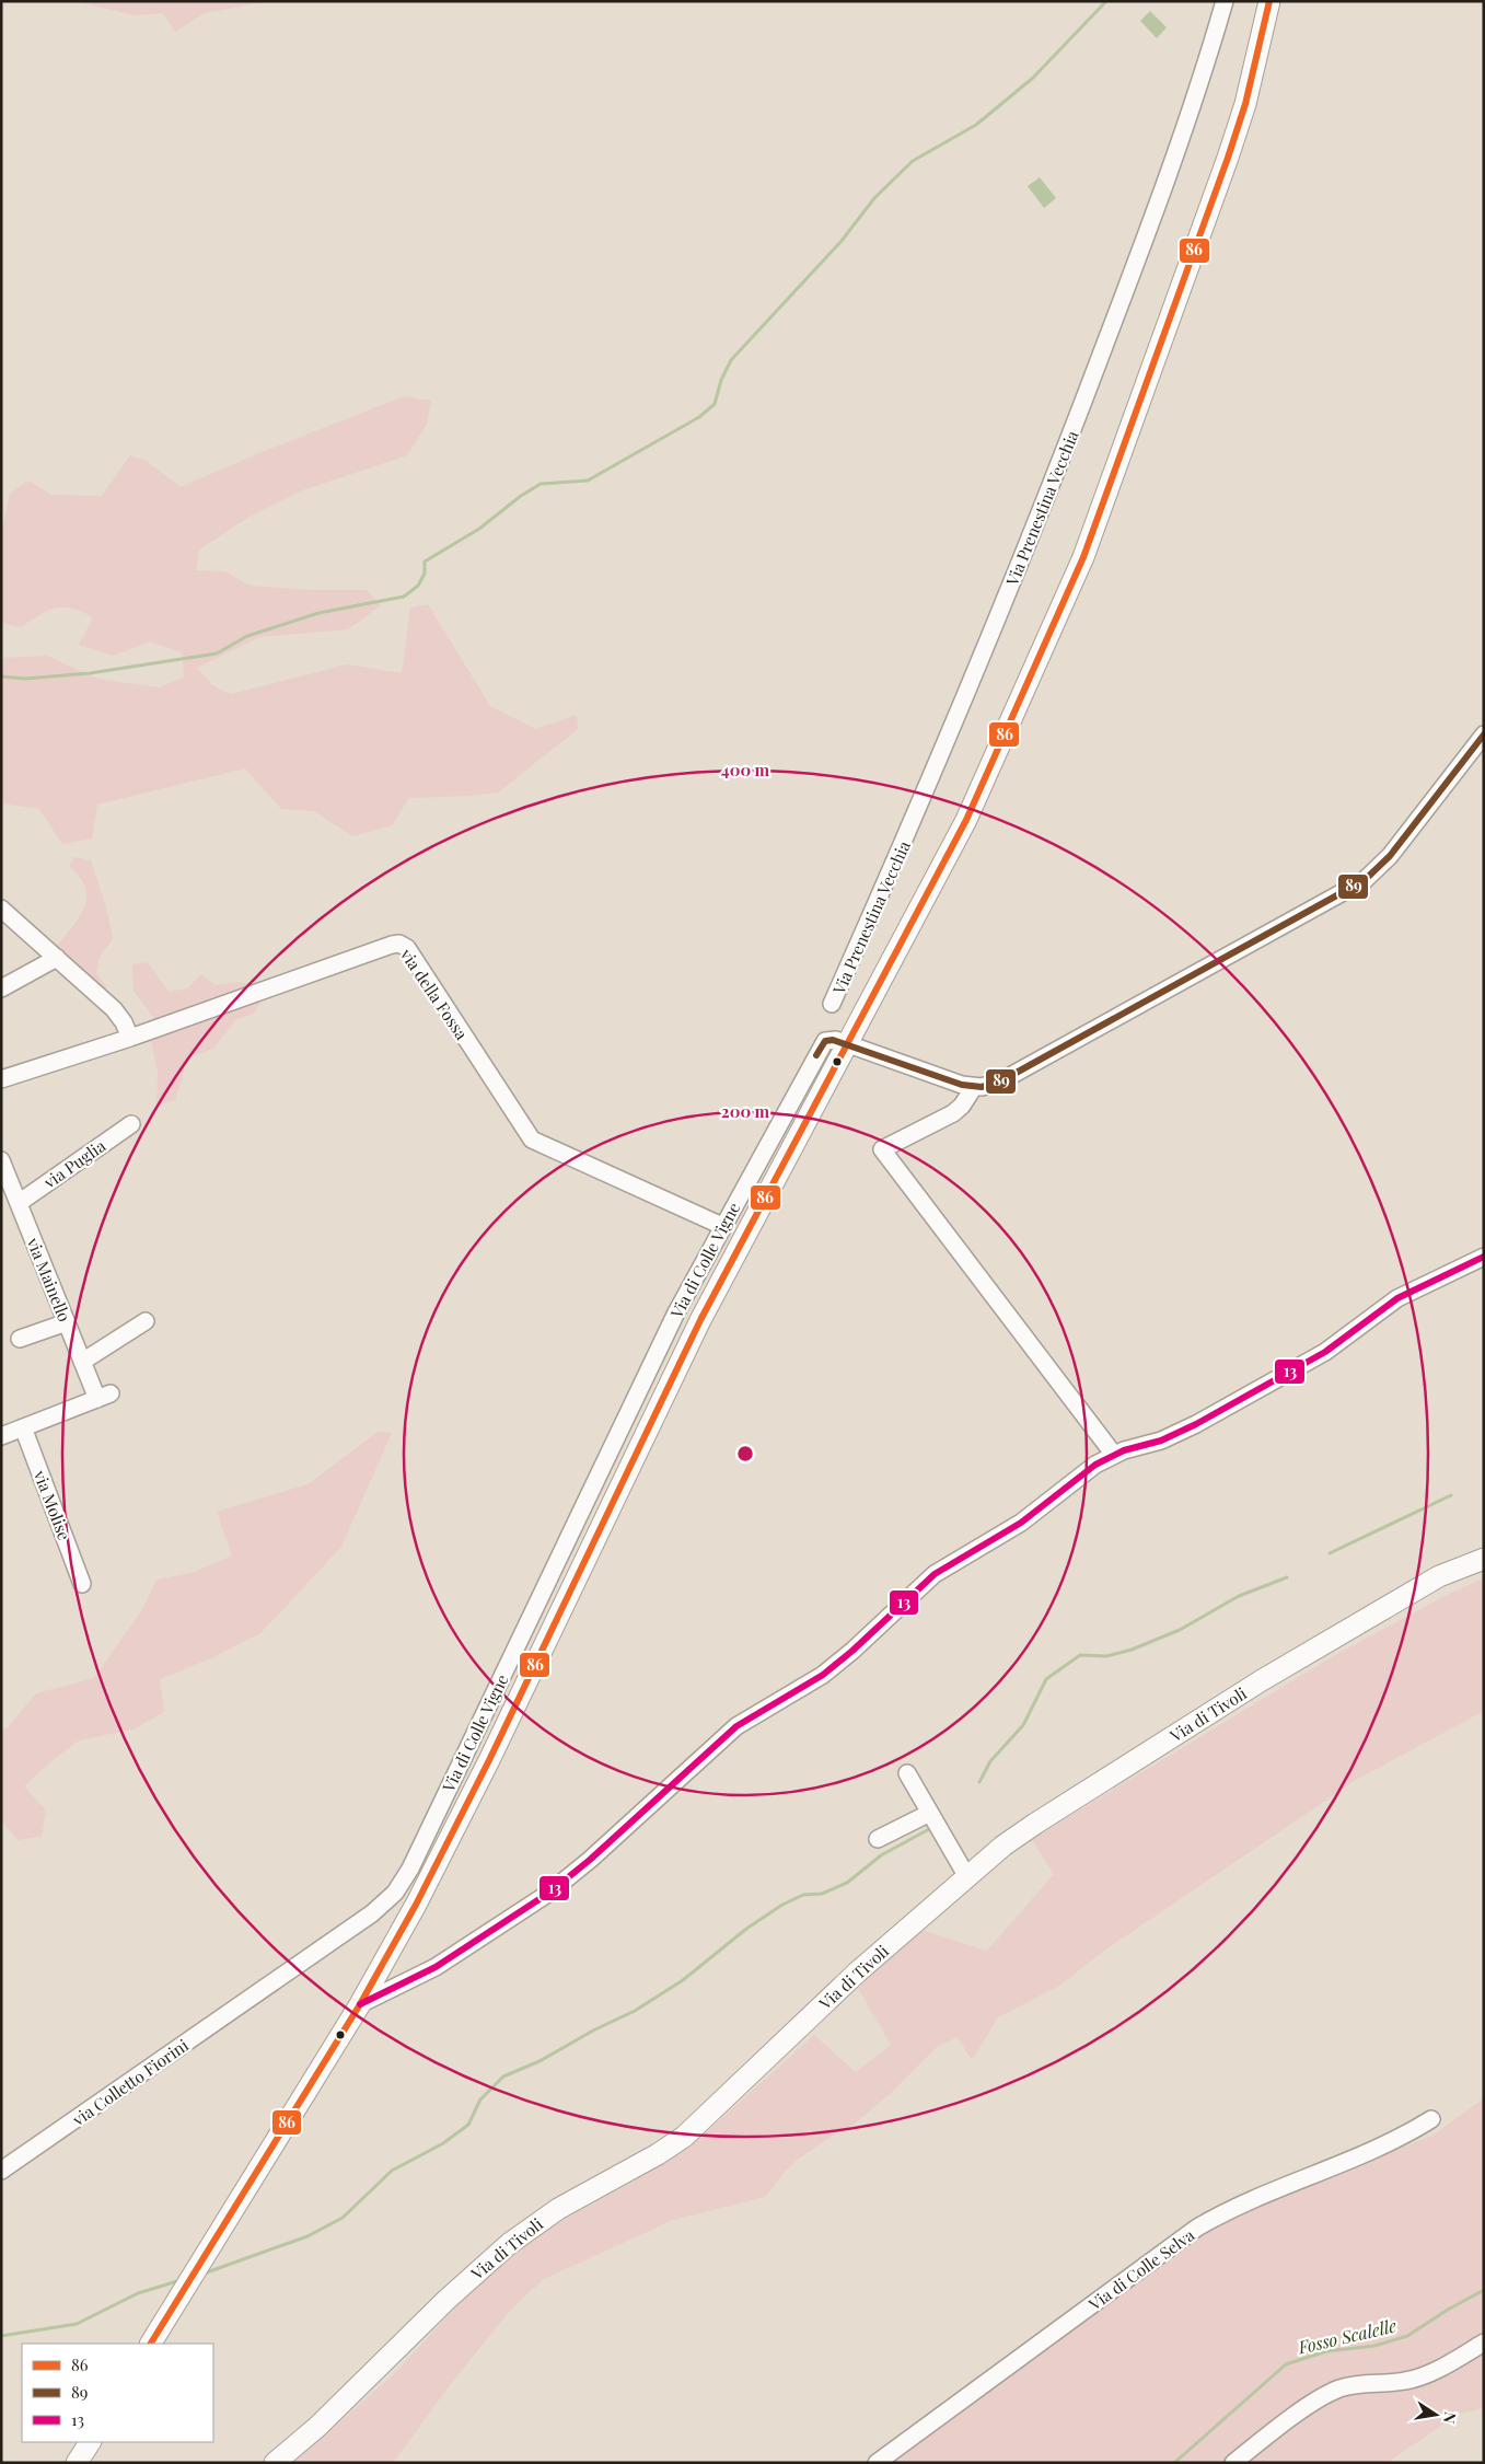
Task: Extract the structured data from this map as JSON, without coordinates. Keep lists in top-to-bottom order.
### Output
{
  "streets": {
    "main road": ["Via di Tivoli"],
    "street": [
      "Via Prenestina Vecchia",
      "via della Fossa",
      "via Puglia",
      "Via di Colle Vigne",
      "via Mainello",
      "via Molise",
      "via Colletto Fiorini",
      "Via di Colle Selva"
    ]
  },
  "crossings": [
    ["via della Fossa", "Via di Colle Vigne"],
    ["via Puglia", "via Mainello"],
    ["Via di Colle Vigne", "via Colletto Fiorini"],
    ["via Mainello", "via Molise"]
  ],
  "water": ["Fosso Scalelle"],
  "lines": ["transit line 86", "transit line 89", "transit line 13"],
  "legend": ["86", "89", "13"],
  "north": "right",
  "rings": ["400 m", "200 m"]
}
